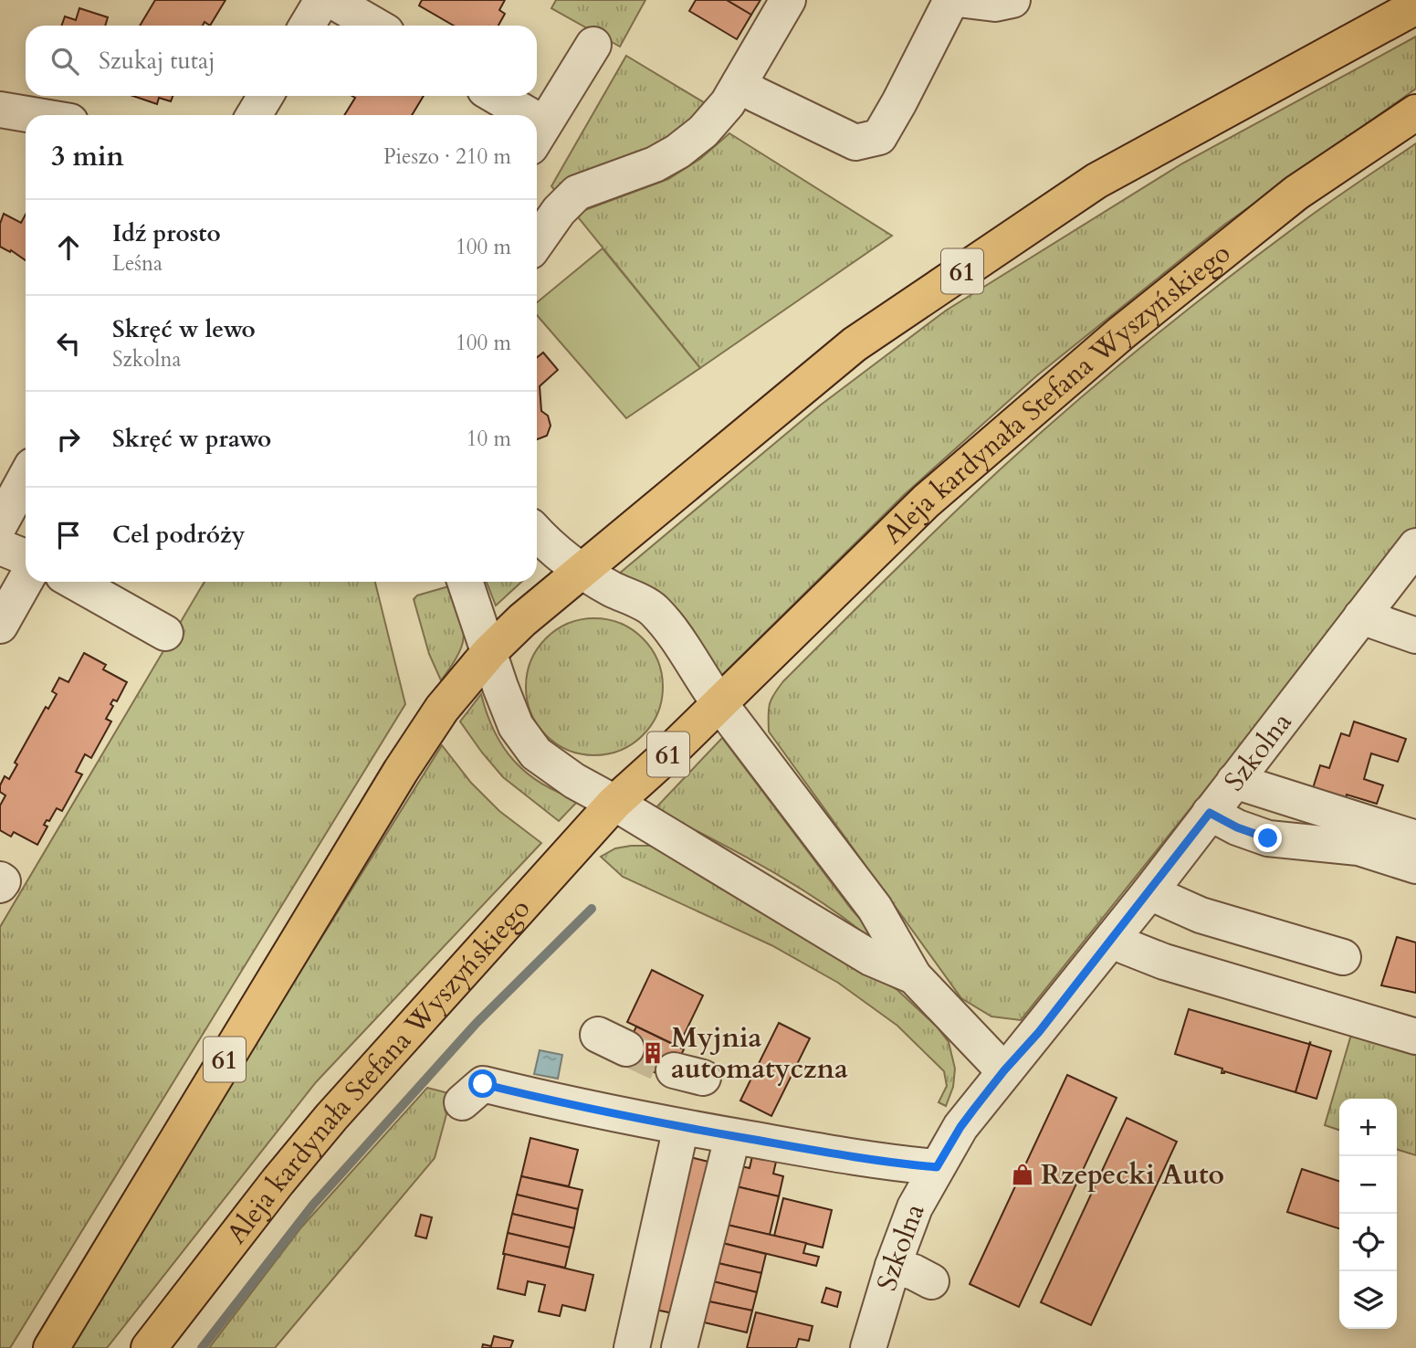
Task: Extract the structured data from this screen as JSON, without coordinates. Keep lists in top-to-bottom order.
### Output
{
  "streets": {
    "main road": ["61", "Aleja kardynała Stefana Wyszyńskiego"],
    "street": ["Szkolna"]
  },
  "crossings": [
    ["61", "Aleja kardynała Stefana Wyszyńskiego"]
  ],
  "places": {
    "building": ["Myjnia automatyczna"],
    "shop": ["Rzepecki Auto"]
  },
  "page": {
    "search": "Szukaj tutaj",
    "heading": ["3 min", "Pieszo · 210 m"],
    "list": [
      ["Idź prosto", "Leśna", "100 m"],
      ["Skręć w lewo", "Szkolna", "100 m"],
      ["Skręć w prawo", "10 m"],
      "Cel podróży"
    ],
    "map_buttons": ["+", "−"]
  }
}
